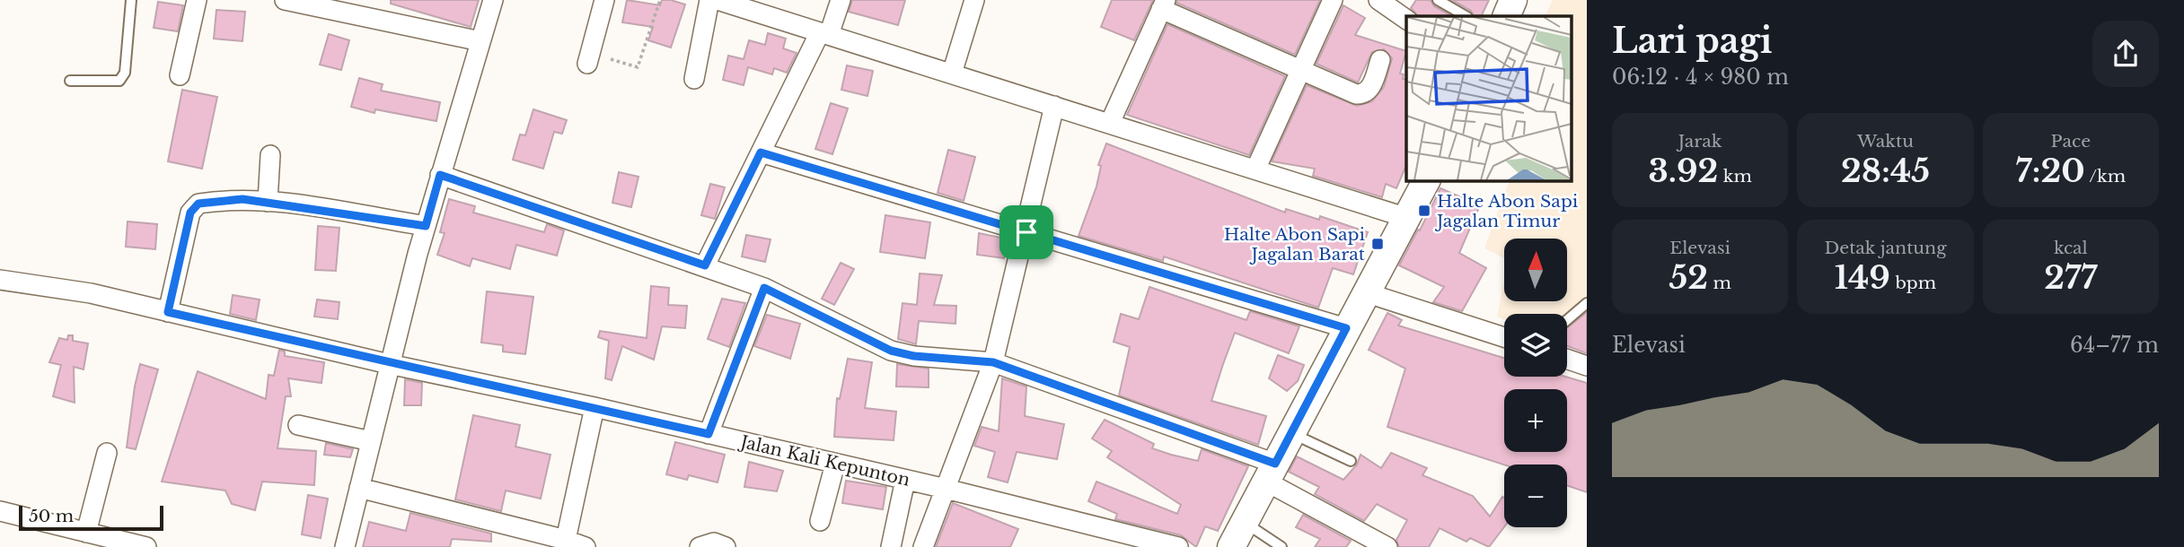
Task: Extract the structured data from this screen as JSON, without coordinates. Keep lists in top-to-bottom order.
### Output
{
  "streets": {
    "street": ["Jalan Kali Kepunton"]
  },
  "places": {
    "transit": ["Halte Abon Sapi Jagalan Timur", "Halte Abon Sapi Jagalan Barat"]
  },
  "scale_bar": "50 m",
  "north": "top",
  "page": {
    "heading": ["Lari pagi", "06:12 · 4 × 980 m"],
    "stats": [
      ["Jarak", "3.92 km"],
      ["Waktu", "28:45"],
      ["Pace", "7:20 /km"],
      ["Elevasi", "52 m"],
      ["Detak jantung", "149 bpm"],
      ["kcal", "277"]
    ],
    "map_buttons": ["+", "−"],
    "chart": ["Elevasi", "64–77 m"],
    "scale": "50 m"
  }
}
